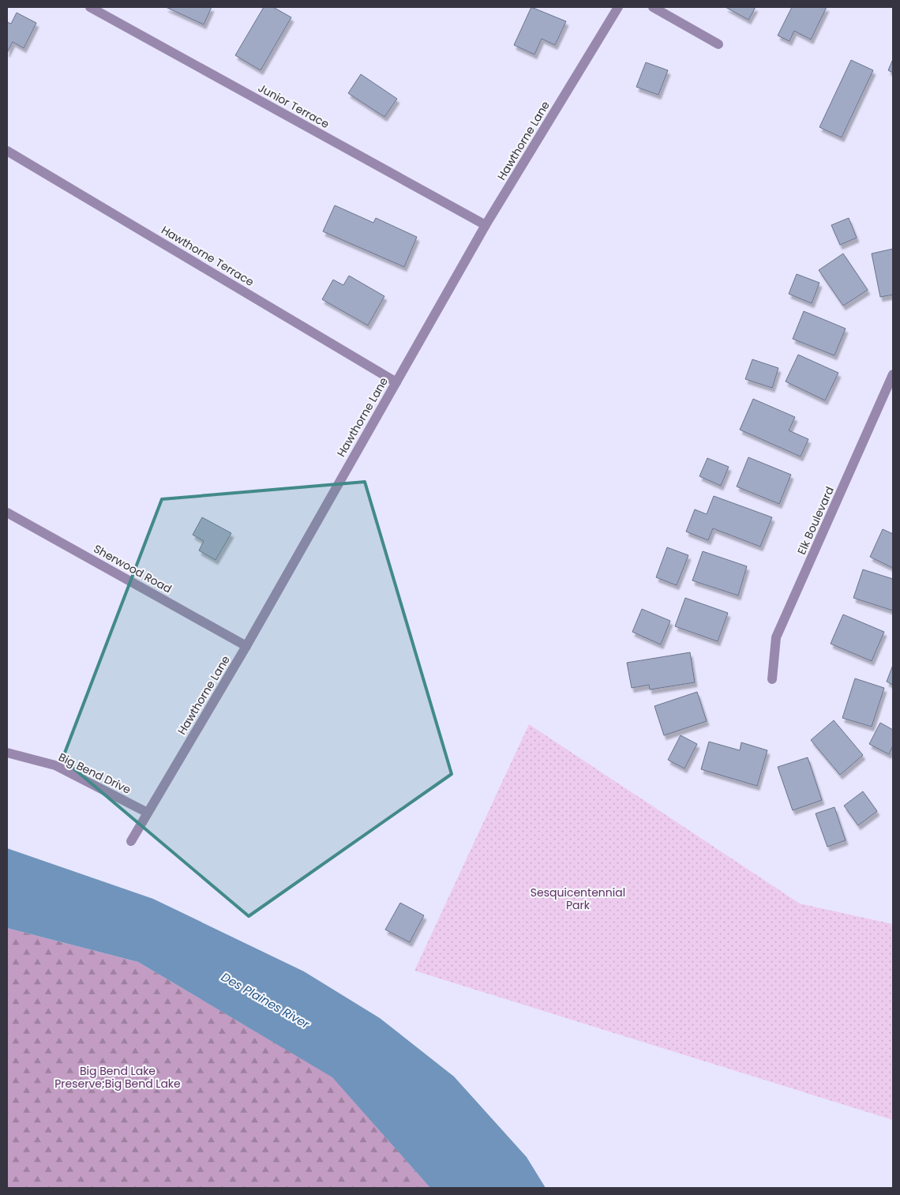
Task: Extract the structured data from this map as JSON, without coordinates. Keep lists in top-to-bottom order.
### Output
{
  "streets": {
    "street": [
      "Junior Terrace",
      "Hawthorne Lane",
      "Hawthorne Terrace",
      "Elk Boulevard",
      "Sherwood Road",
      "Big Bend Drive"
    ]
  },
  "crossings": [
    ["Junior Terrace", "Hawthorne Lane"],
    ["Hawthorne Lane", "Hawthorne Terrace"],
    ["Hawthorne Lane", "Sherwood Road"],
    ["Hawthorne Lane", "Big Bend Drive"]
  ],
  "water": ["Des Plaines River"],
  "parks": ["Sesquicentennial Park", "Big Bend Lake Preserve;Big Bend Lake"]
}
